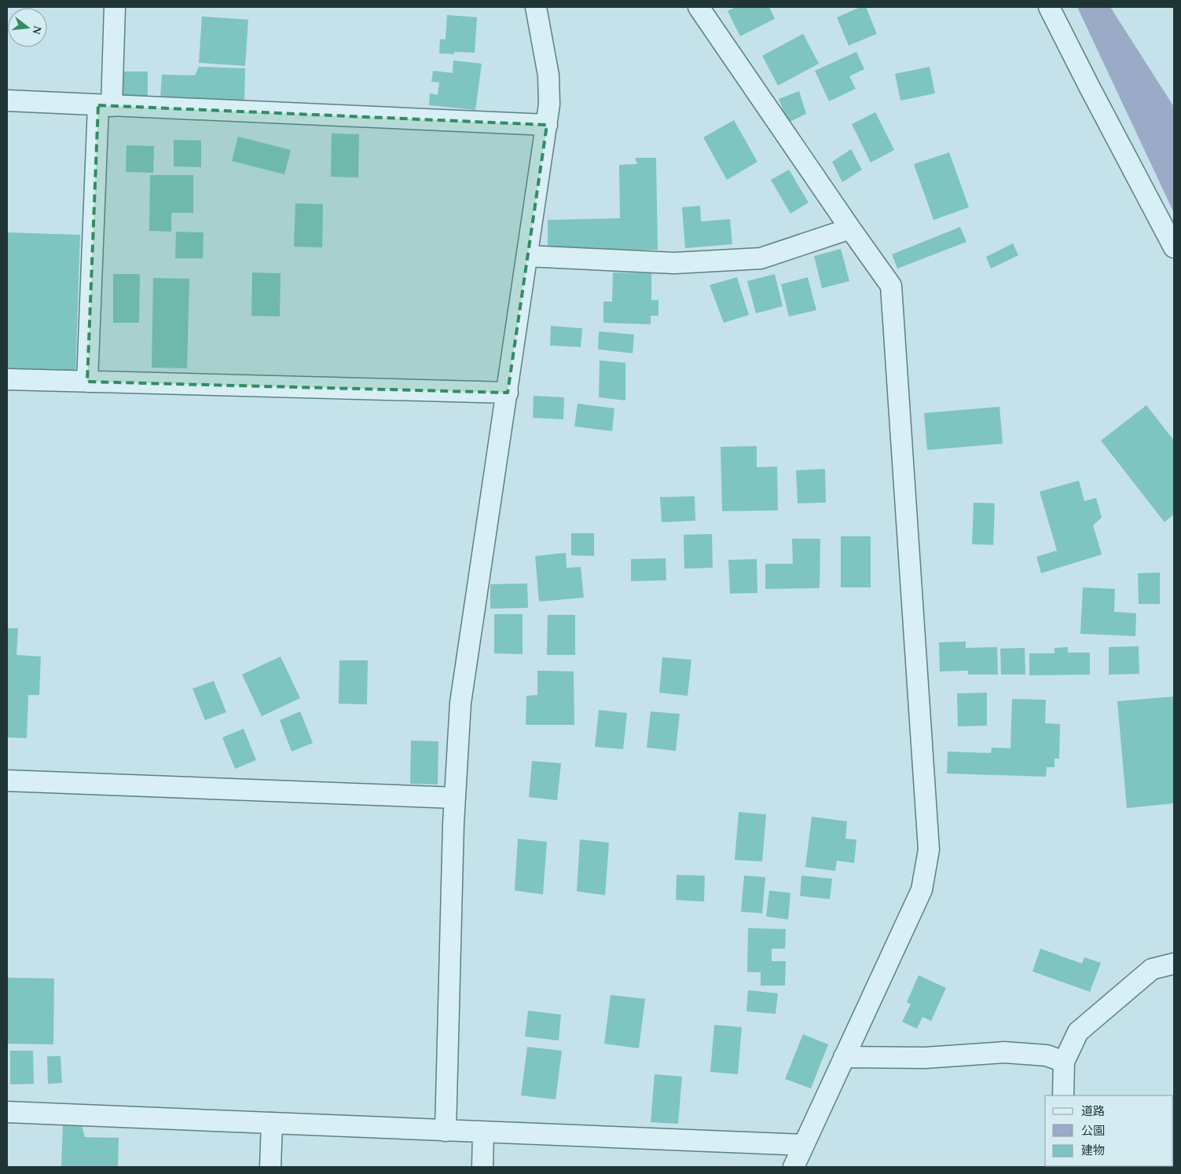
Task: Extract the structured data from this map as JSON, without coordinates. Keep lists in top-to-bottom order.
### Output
{
  "legend": ["道路", "公園", "建物"],
  "north": "right"
}
